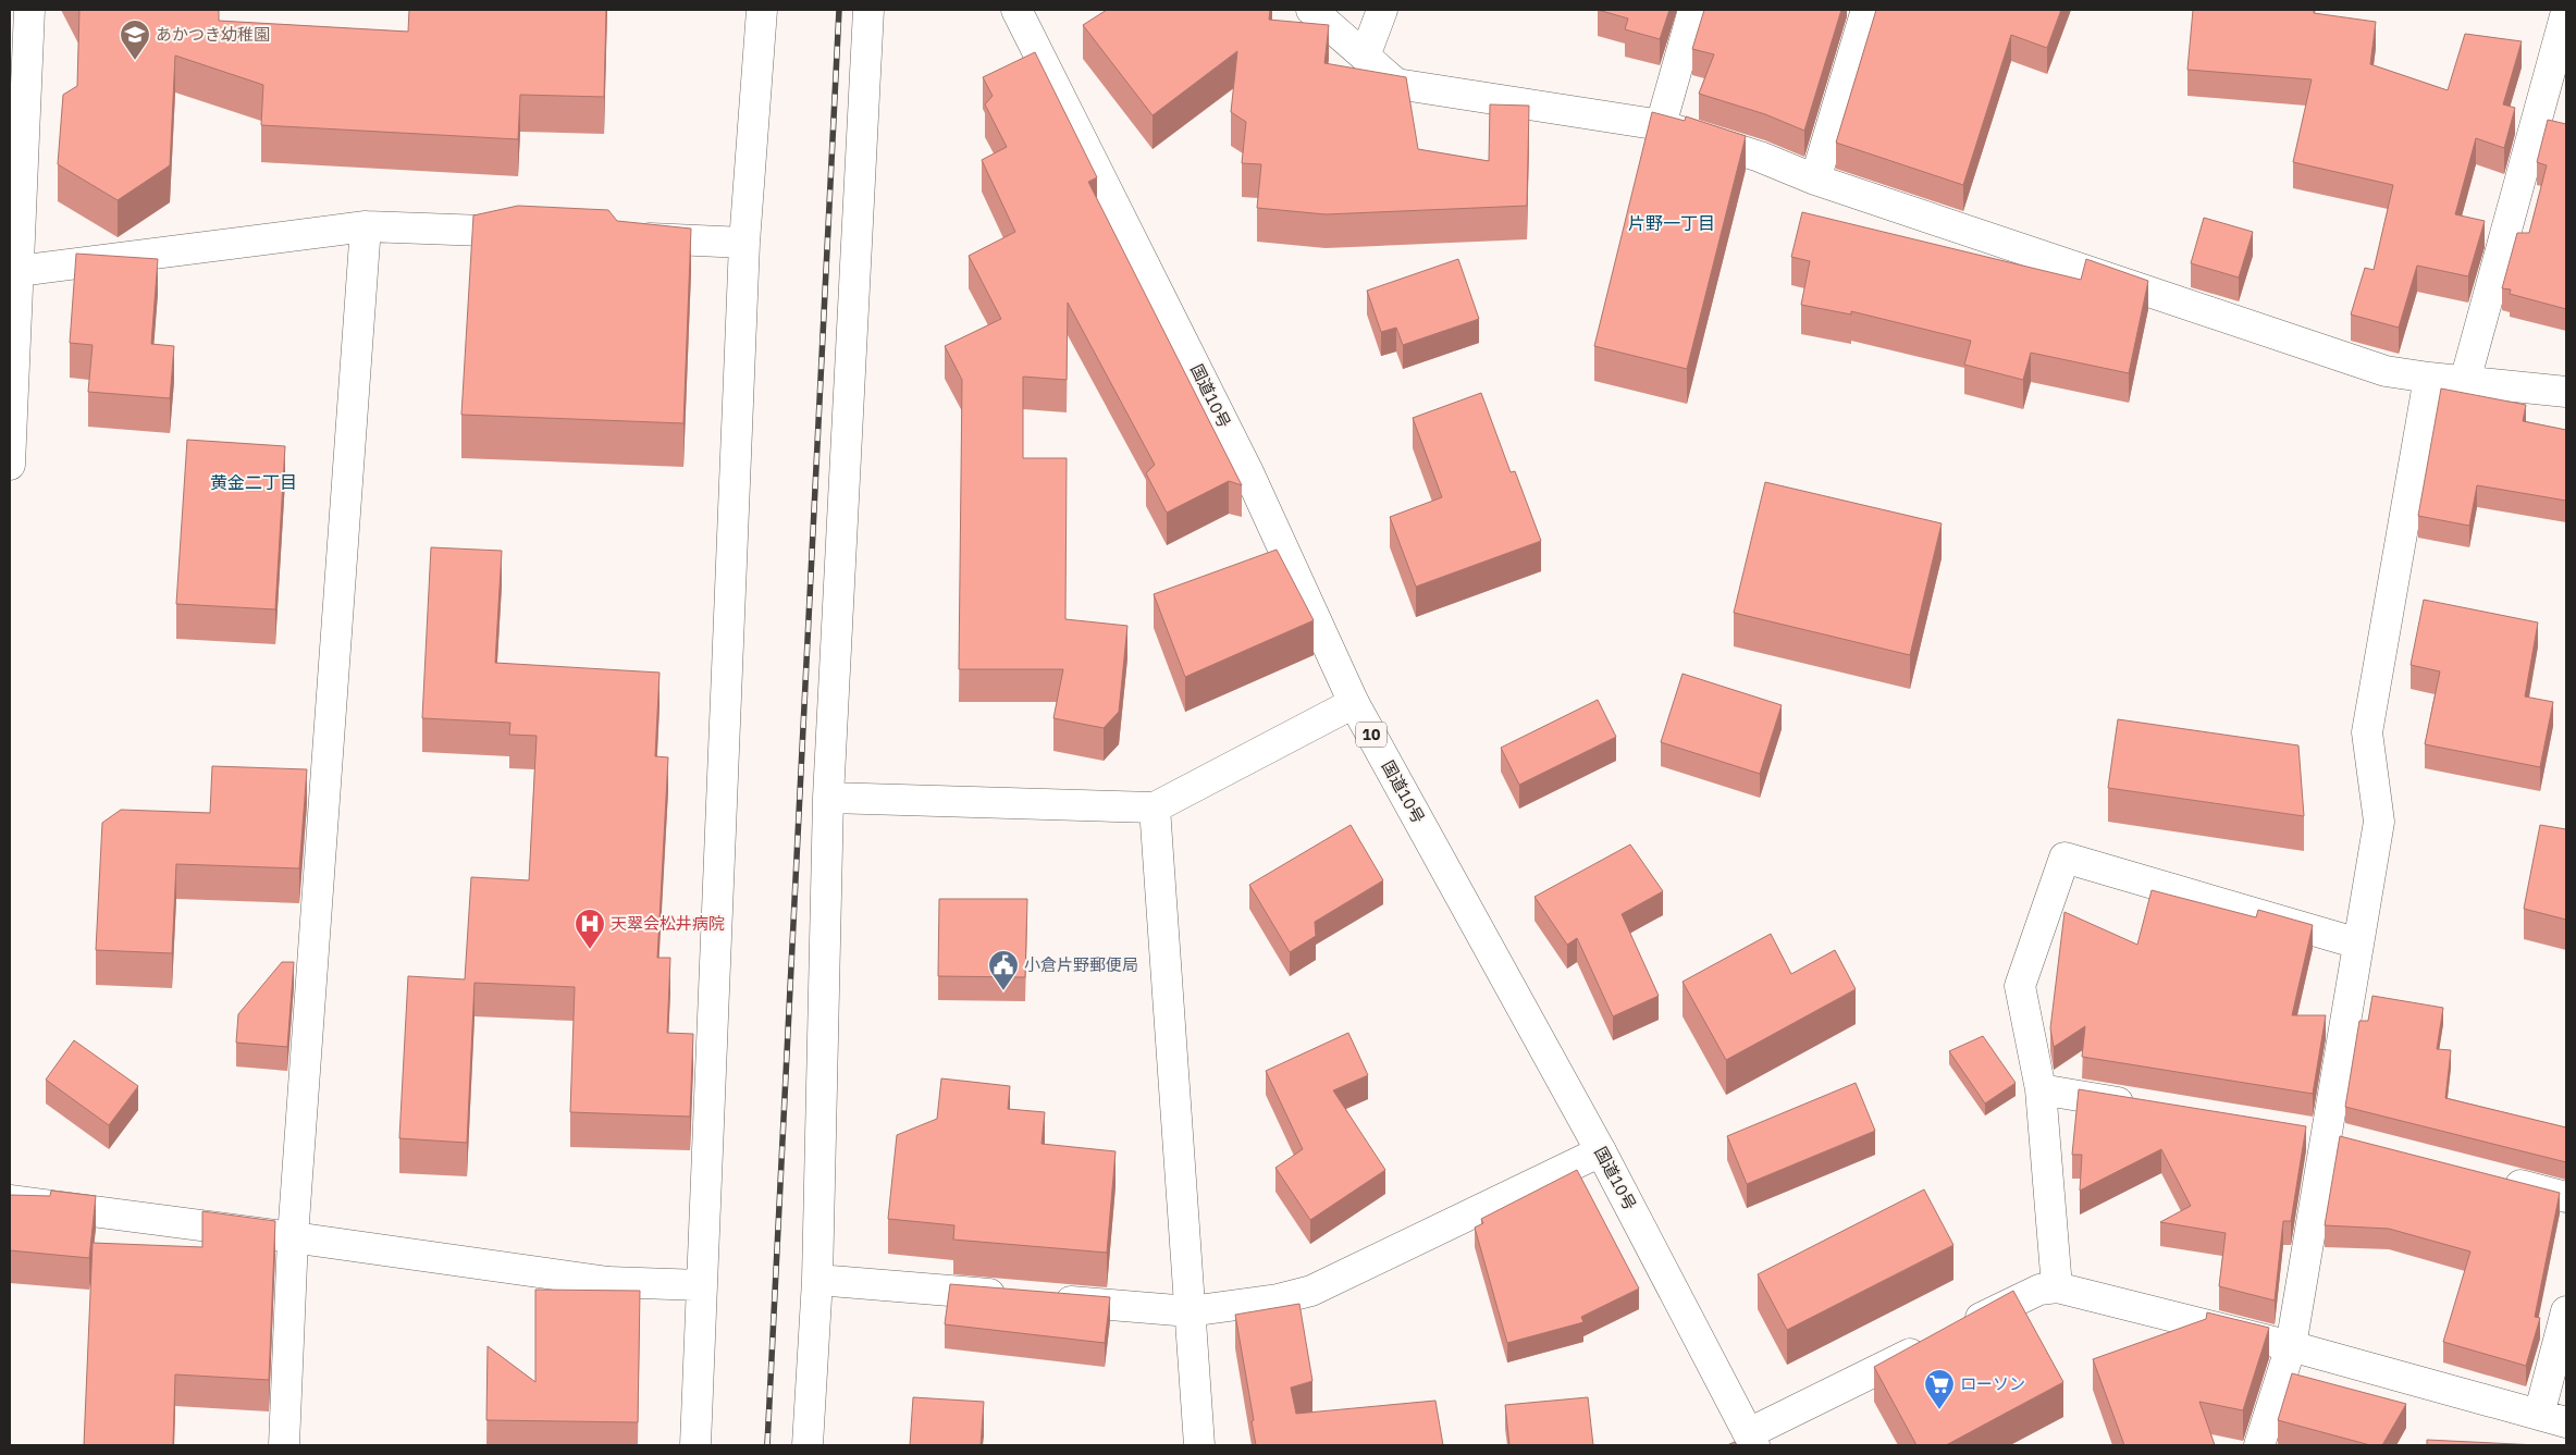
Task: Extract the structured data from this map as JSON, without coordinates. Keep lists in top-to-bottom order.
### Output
{
  "streets": {
    "main road": ["国道10号", "10"]
  },
  "districts": ["片野一丁目", "黄金二丁目"],
  "places": {
    "school or university": ["あかつき幼稚園"],
    "hospital": ["天翠会松井病院"],
    "public building": ["小倉片野郵便局"],
    "supermarket": ["ローソン"]
  }
}
